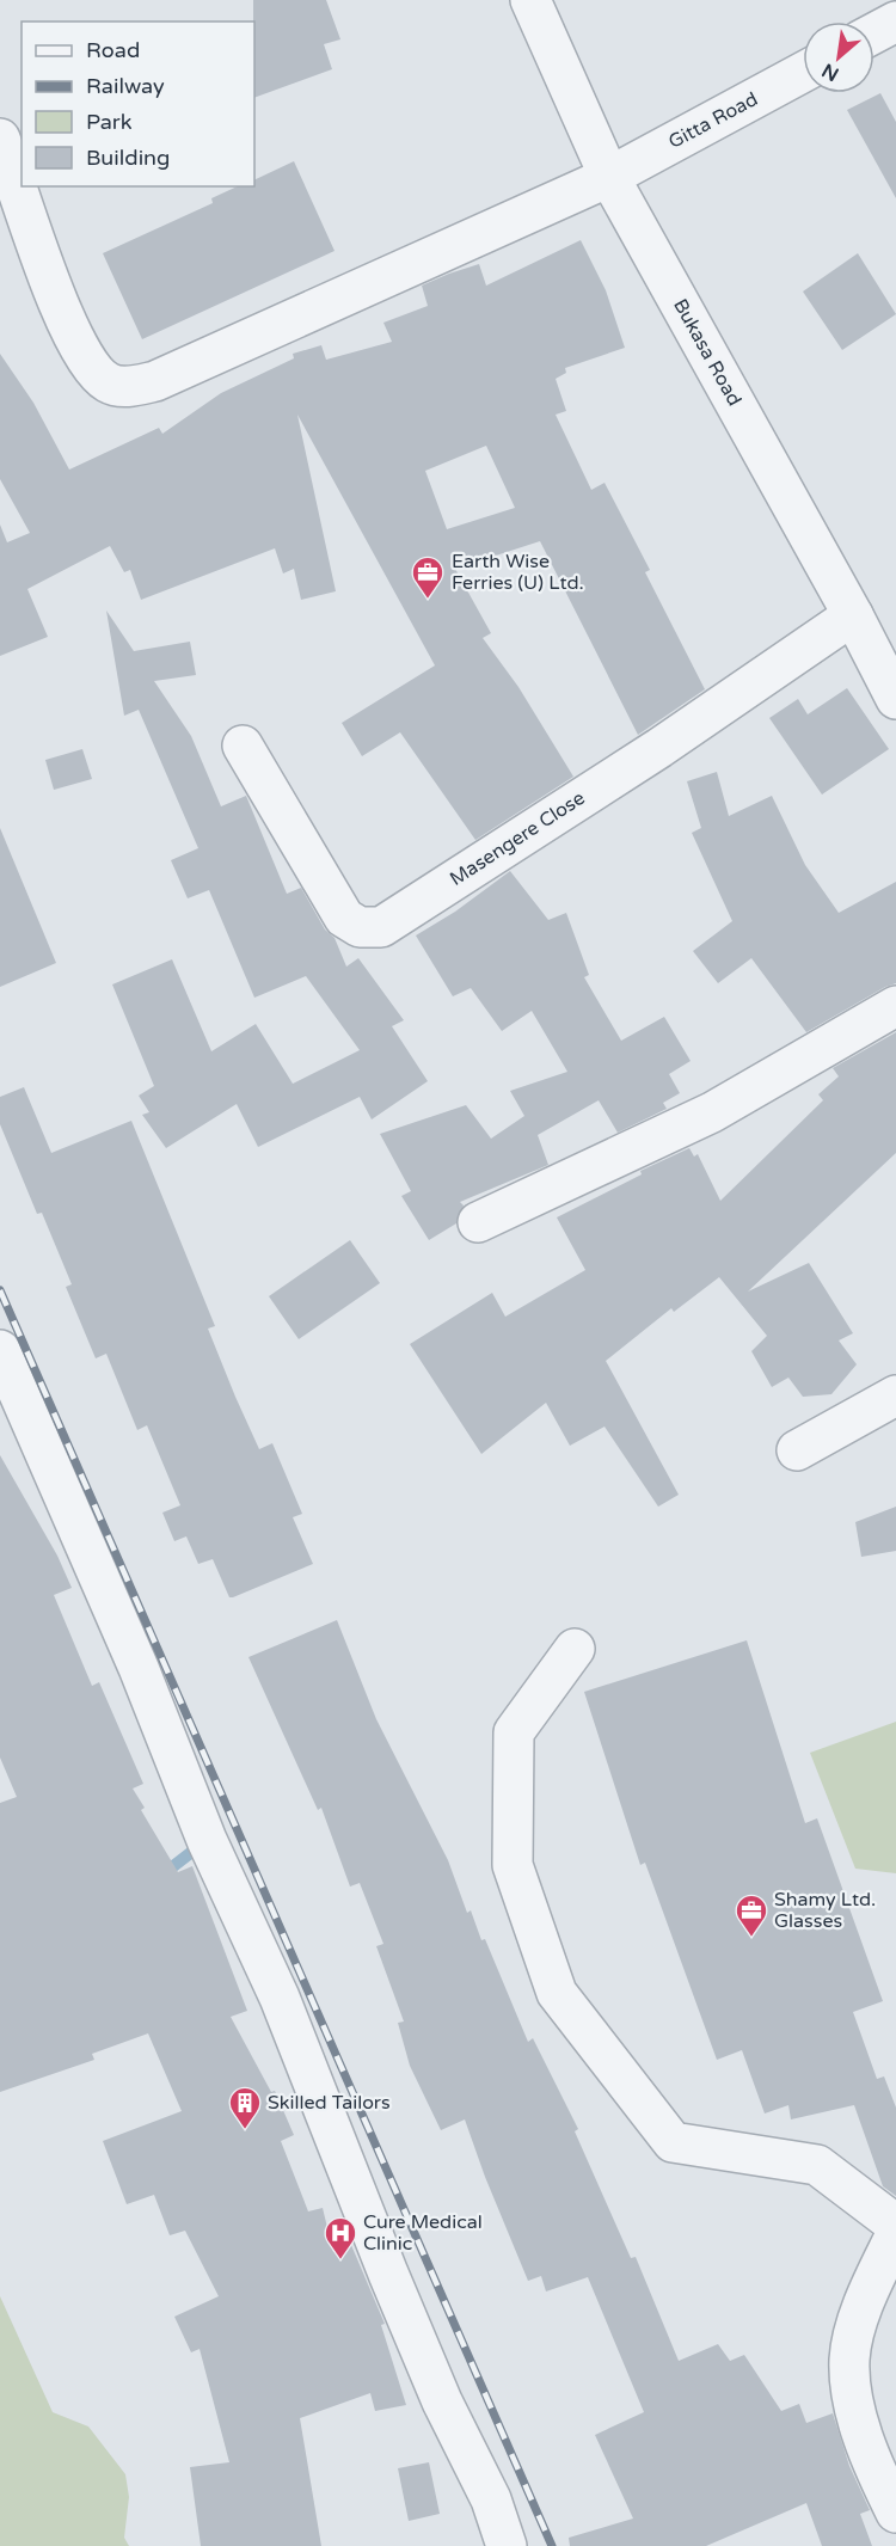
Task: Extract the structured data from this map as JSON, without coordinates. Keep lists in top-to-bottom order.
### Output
{
  "streets": {
    "street": ["Gitta Road", "Bukasa Road", "Masengere Close"]
  },
  "crossings": [
    ["Gitta Road", "Bukasa Road"],
    ["Bukasa Road", "Masengere Close"]
  ],
  "places": {
    "office": ["Earth Wise Ferries (U) Ltd.", "Shamy Ltd. Glasses"],
    "building": ["Skilled Tailors"],
    "hospital": ["Cure Medical Clinic"]
  },
  "legend": [
    "Road",
    "Railway",
    "Park",
    "Building"
  ],
  "north": "bottom left"
}
